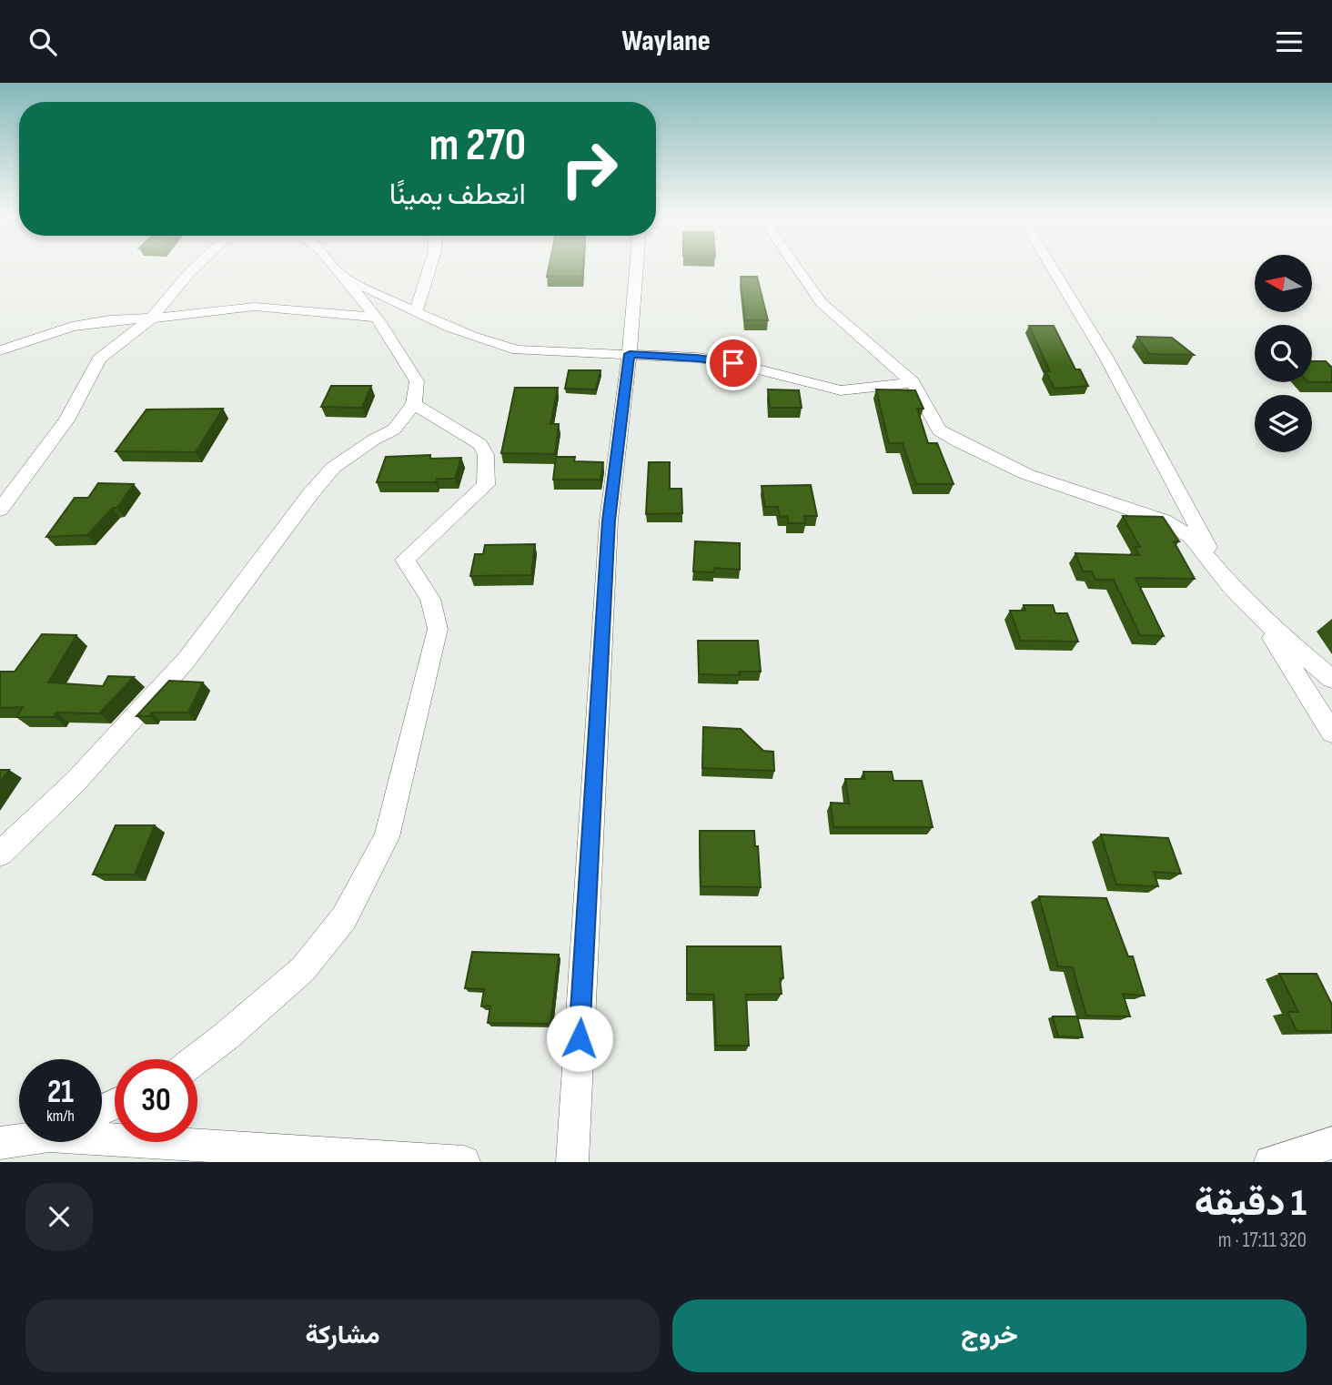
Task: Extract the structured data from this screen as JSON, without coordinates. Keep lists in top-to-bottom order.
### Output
{
  "north": "left",
  "page": {
    "header": "Waylane",
    "turn": ["270 m", "انعطف يمينًا"],
    "speed": "21 km/h",
    "limit": "30",
    "heading": ["1 دقيقة", "320 m · 17:11"],
    "buttons": ["خروج", "مشاركة"]
  }
}
